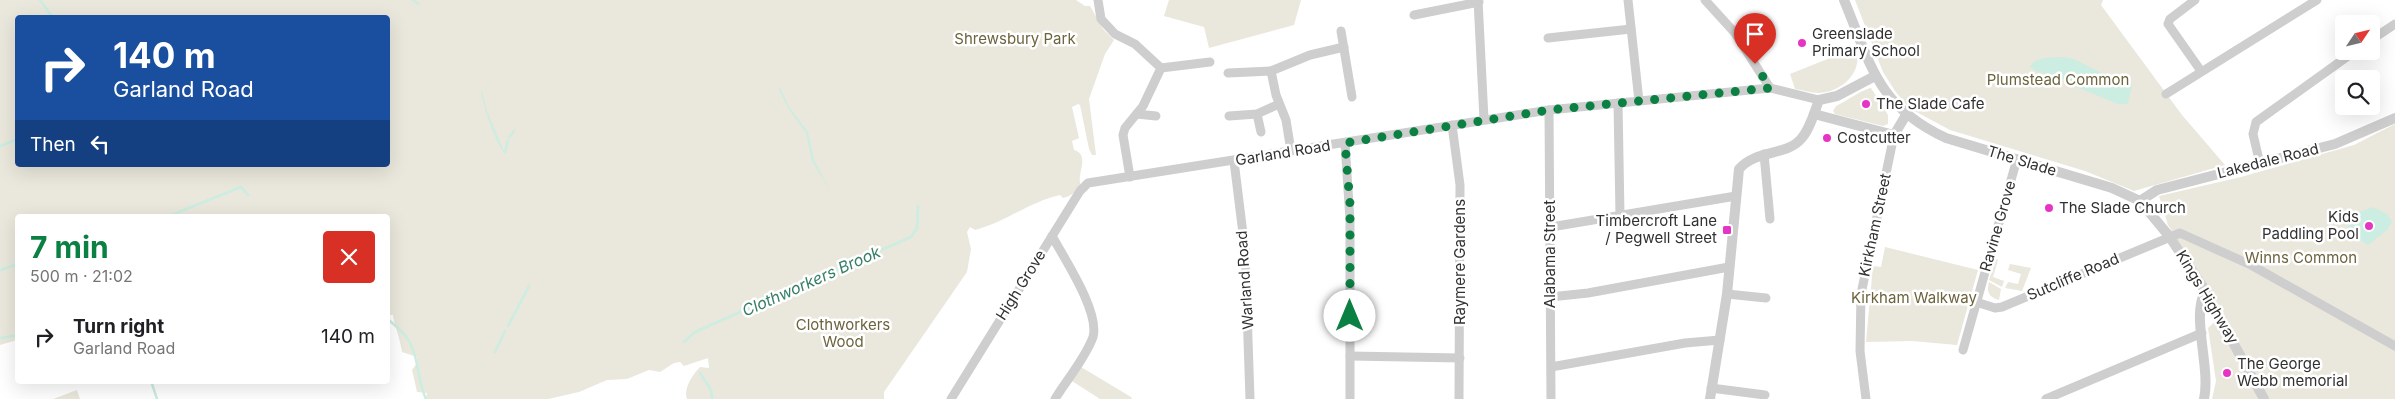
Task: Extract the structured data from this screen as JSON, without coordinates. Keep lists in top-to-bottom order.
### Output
{
  "streets": {
    "street": [
      "Garland Road",
      "The Slade",
      "Lakedale Road",
      "Kirkham Street",
      "Ravine Grove",
      "Alabama Street",
      "Raymere Gardens",
      "Sutcliffe Road",
      "Warland Road",
      "High Grove",
      "Kings Highway"
    ]
  },
  "crossings": [
    ["Garland Road", "Alabama Street"],
    ["Garland Road", "Raymere Gardens"],
    ["Garland Road", "Warland Road"],
    ["Garland Road", "High Grove"],
    ["The Slade", "Lakedale Road"],
    ["The Slade", "Kirkham Street"],
    ["The Slade", "Ravine Grove"],
    ["The Slade", "Kings Highway"],
    ["Lakedale Road", "Kings Highway"],
    ["Ravine Grove", "Sutcliffe Road"],
    ["Sutcliffe Road", "Kings Highway"]
  ],
  "water": ["Clothworkers Brook"],
  "parks": [
    "Shrewsbury Park",
    "Plumstead Common",
    "Winns Common",
    "Kirkham Walkway",
    "Clothworkers Wood"
  ],
  "places": {
    "other": [
      "Greenslade Primary School",
      "The Slade Cafe",
      "Costcutter",
      "The Slade Church",
      "Kids Paddling Pool",
      "The George Webb memorial"
    ],
    "transit": ["Timbercroft Lane / Pegwell Street"]
  },
  "north": "top right",
  "page": {
    "turn": ["140 m", "Garland Road"],
    "then": "Then",
    "heading": ["7 min", "500 m · 21:02"],
    "list": [
      {
        "name": "Turn right",
        "note": "Garland Road",
        "value": "140 m"
      }
    ]
  }
}
